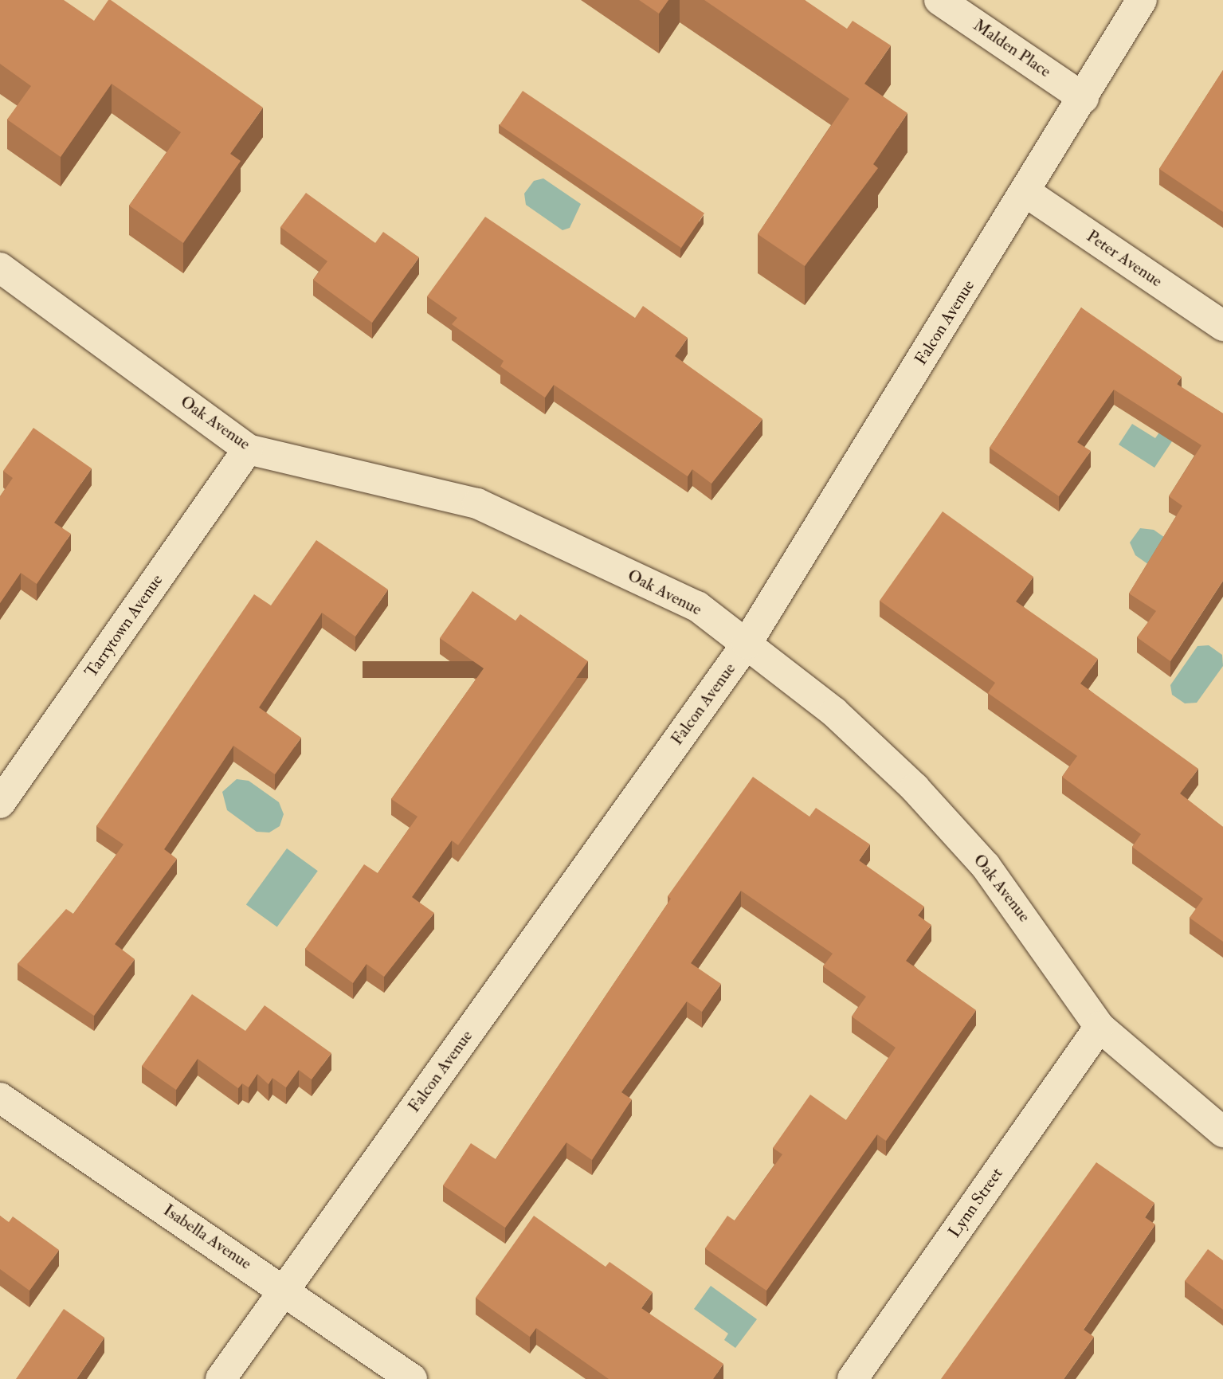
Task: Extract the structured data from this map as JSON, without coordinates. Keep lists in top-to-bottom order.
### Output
{
  "streets": {
    "street": [
      "Malden Place",
      "Peter Avenue",
      "Falcon Avenue",
      "Oak Avenue",
      "Tarrytown Avenue",
      "Lynn Street",
      "Isabella Avenue"
    ]
  },
  "crossings": [
    ["Malden Place", "Falcon Avenue"],
    ["Peter Avenue", "Falcon Avenue"],
    ["Falcon Avenue", "Oak Avenue"],
    ["Falcon Avenue", "Isabella Avenue"],
    ["Oak Avenue", "Tarrytown Avenue"],
    ["Oak Avenue", "Lynn Street"]
  ]
}
